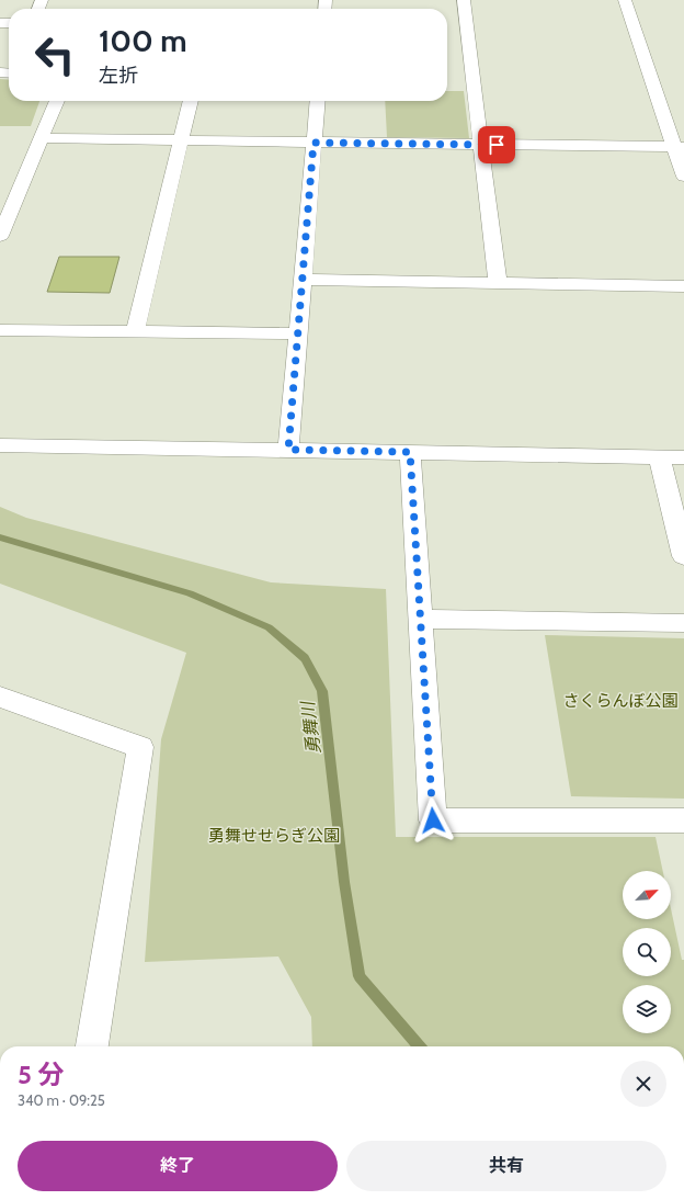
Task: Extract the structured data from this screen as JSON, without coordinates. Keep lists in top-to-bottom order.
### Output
{
  "water": ["勇舞川"],
  "parks": ["さくらんぼ公園", "勇舞せせらぎ公園"],
  "north": "top right",
  "page": {
    "turn": ["100 m", "左折"],
    "heading": ["5 分", "340 m · 09:25"],
    "buttons": ["終了", "共有"]
  }
}
